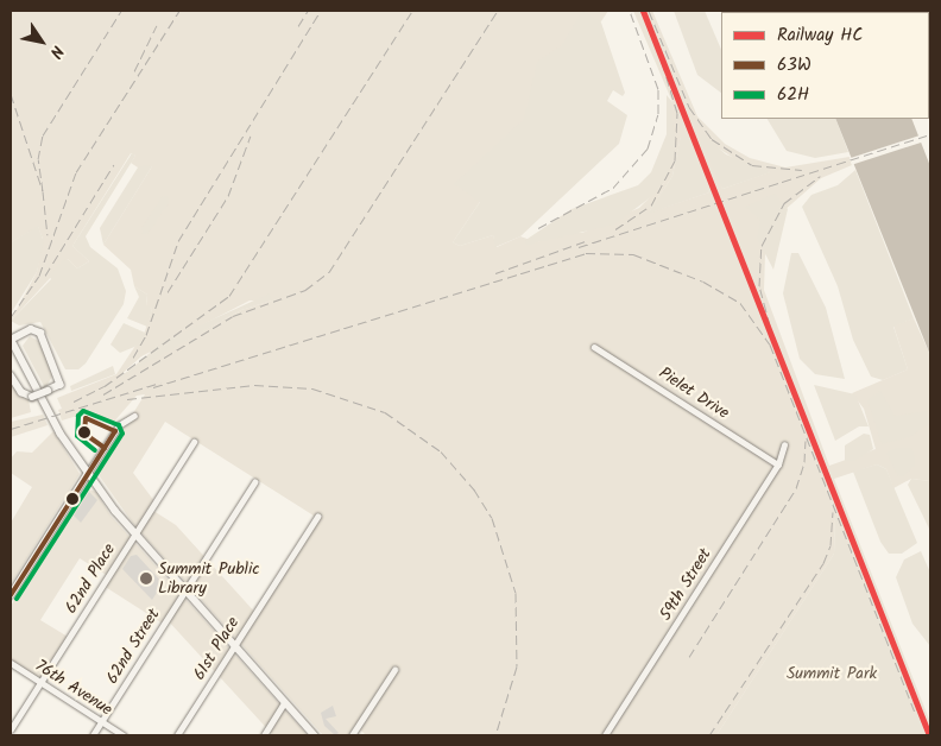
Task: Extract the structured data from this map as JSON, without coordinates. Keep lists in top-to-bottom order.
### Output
{
  "streets": {
    "street": [
      "Pielet Drive",
      "62nd Place",
      "59th Street",
      "62nd Street",
      "61st Place",
      "76th Avenue"
    ]
  },
  "crossings": [
    ["Pielet Drive", "59th Street"],
    ["62nd Place", "76th Avenue"],
    ["62nd Street", "76th Avenue"]
  ],
  "parks": ["Summit Park"],
  "places": ["Summit Public Library"],
  "lines": ["rail line HC", "transit line 62H", "transit line 63W"],
  "legend": ["Railway HC", "63W", "62H"],
  "north": "bottom right"
}
